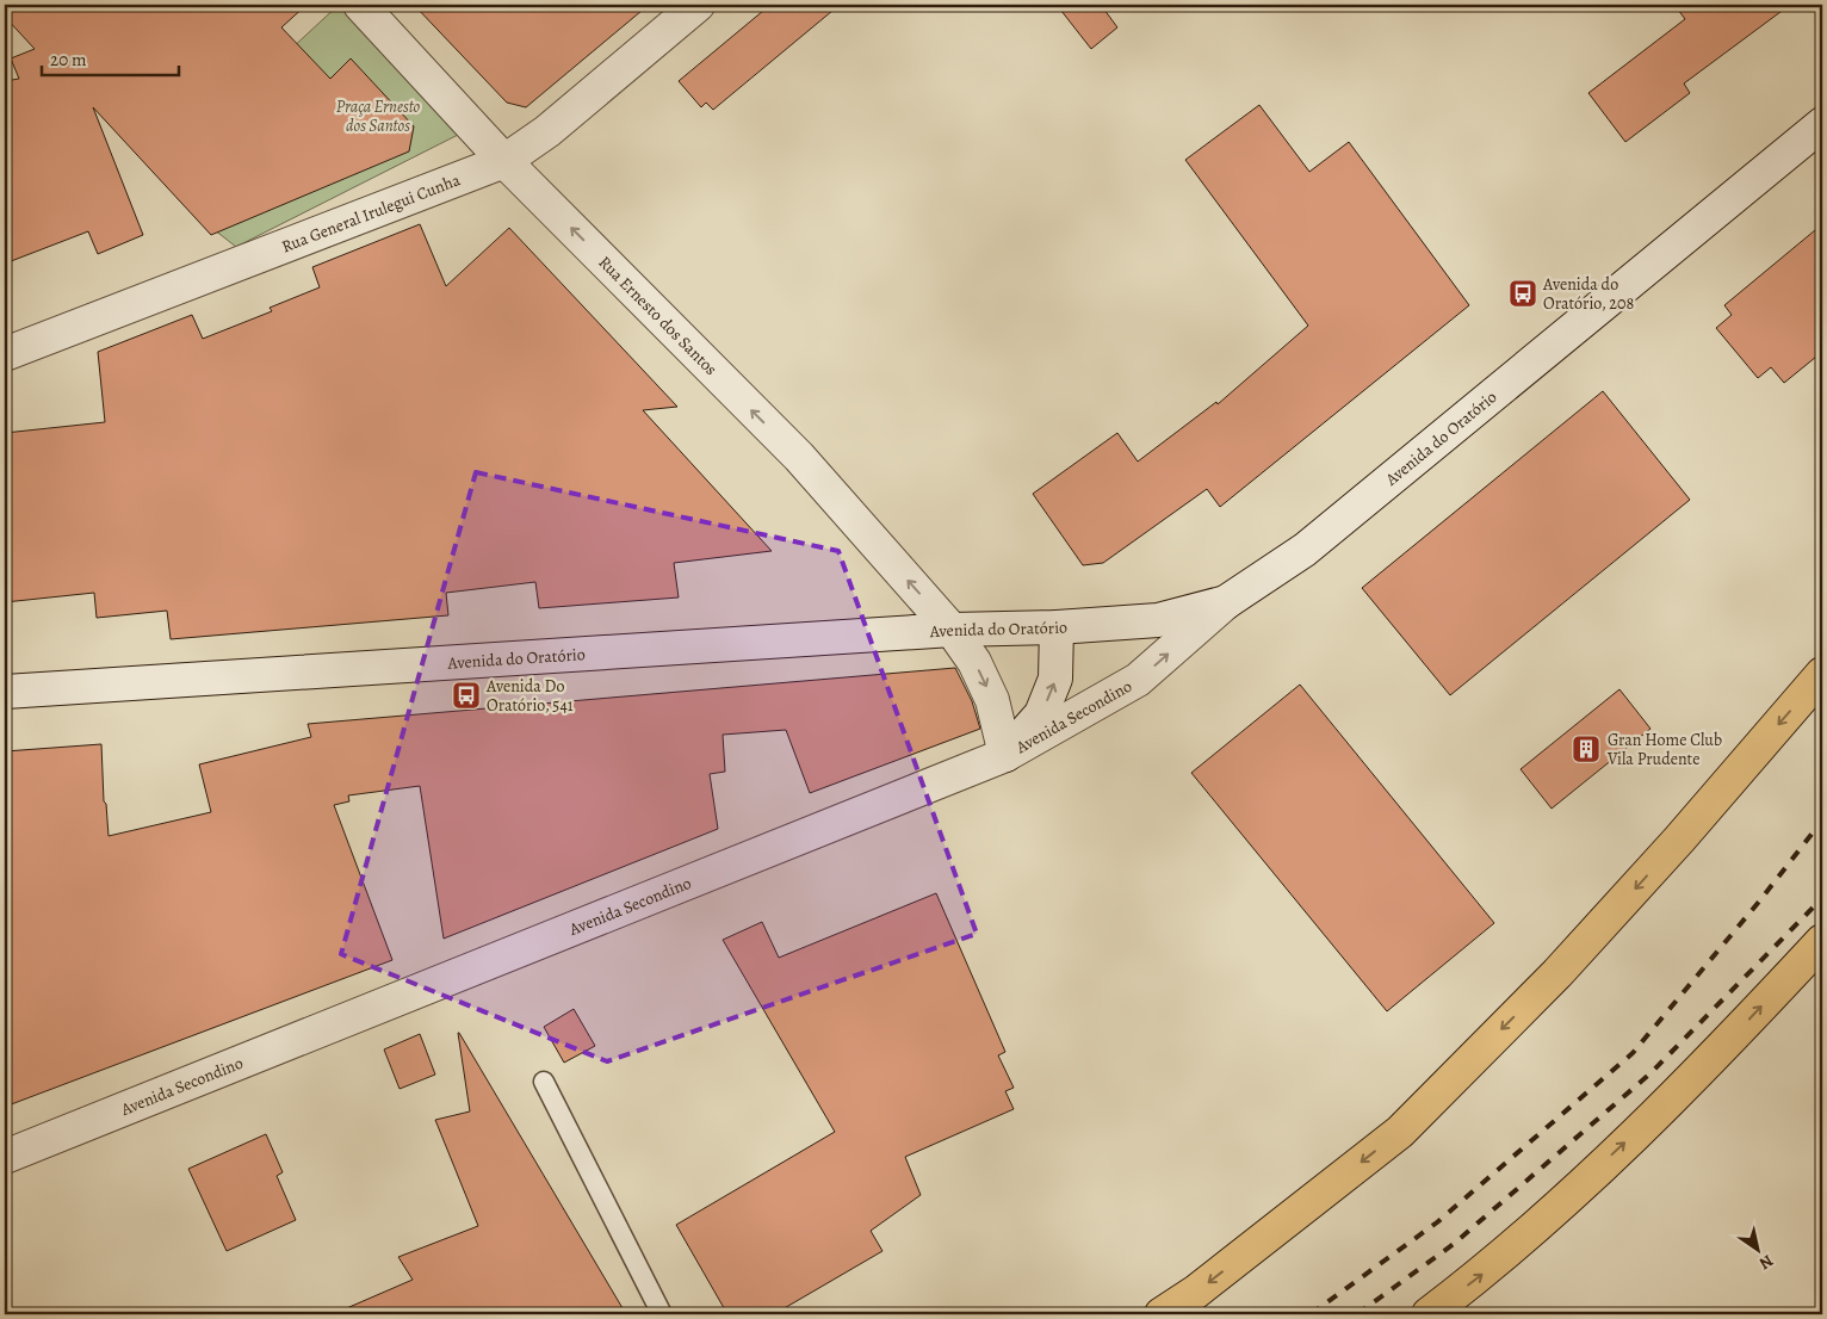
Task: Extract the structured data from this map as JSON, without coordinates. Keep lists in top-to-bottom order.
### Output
{
  "streets": {
    "street": [
      "Rua General Irulegui Cunha",
      "Rua Ernesto dos Santos",
      "Avenida do Oratório",
      "Avenida Secondino"
    ]
  },
  "crossings": [
    ["Rua General Irulegui Cunha", "Rua Ernesto dos Santos"],
    ["Rua Ernesto dos Santos", "Avenida do Oratório"],
    ["Rua Ernesto dos Santos", "Avenida Secondino"],
    ["Avenida do Oratório", "Avenida Secondino"]
  ],
  "parks": ["Praça Ernesto dos Santos"],
  "places": {
    "bus stop": ["Avenida do Oratório, 208", "Avenida Do Oratório, 541"],
    "building": ["Gran Home Club Vila Prudente"]
  },
  "scale_bar": "20 m",
  "north": "bottom right"
}
